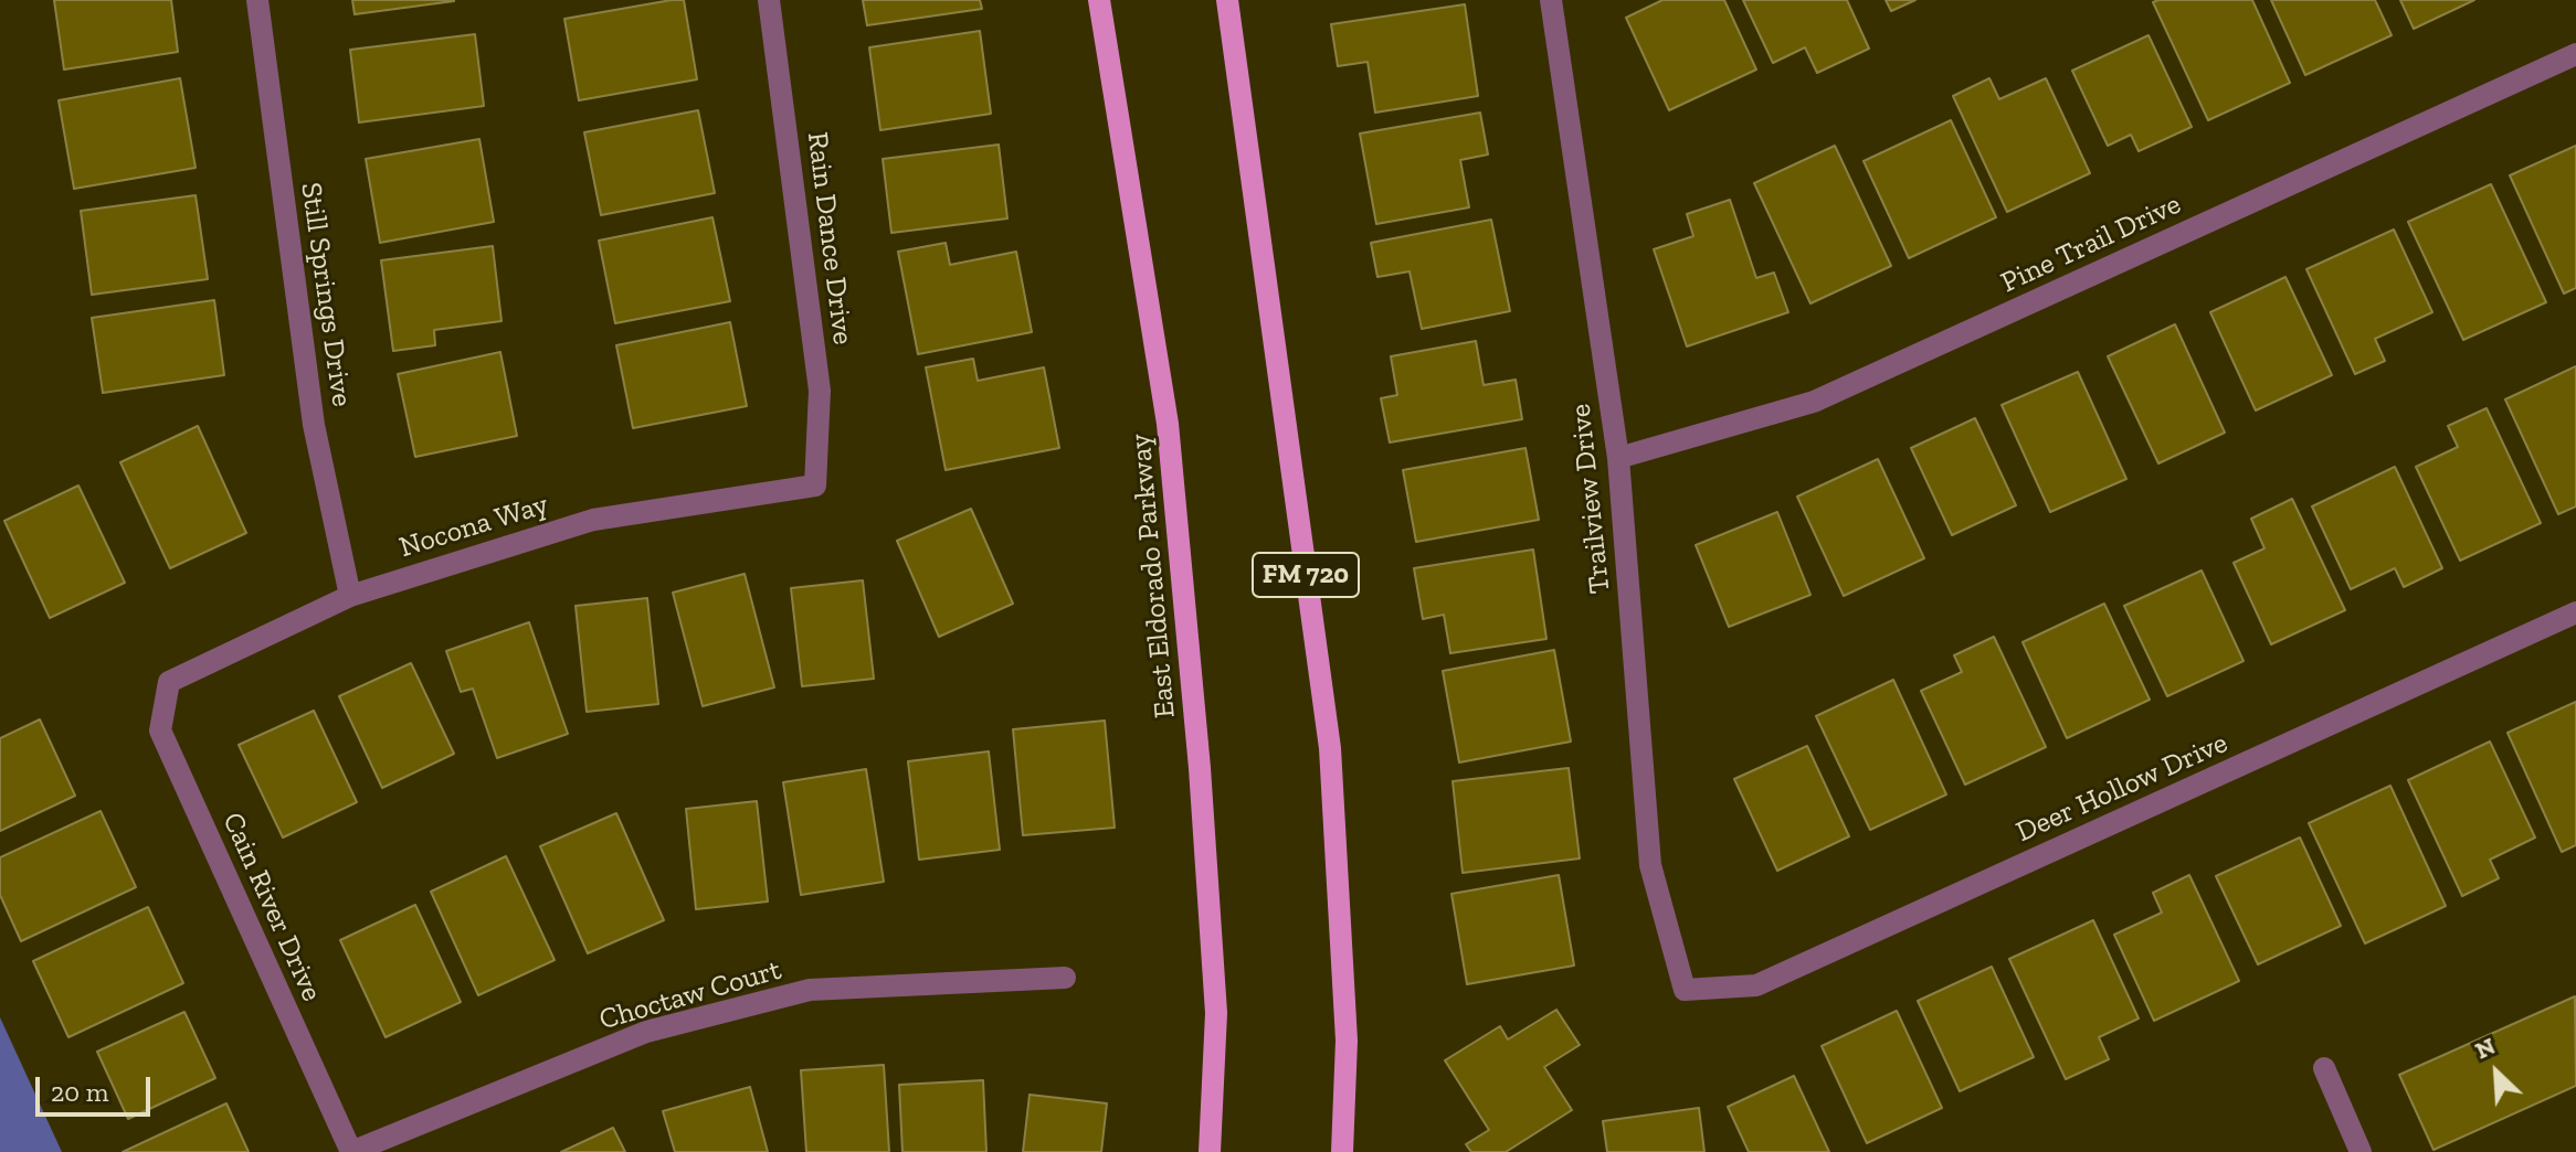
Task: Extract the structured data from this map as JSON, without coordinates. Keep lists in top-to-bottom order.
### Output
{
  "streets": {
    "main road": ["FM 720", "East Eldorado Parkway"],
    "street": [
      "Rain Dance Drive",
      "Pine Trail Drive",
      "Still Springs Drive",
      "Trailview Drive",
      "Nocona Way",
      "Deer Hollow Drive",
      "Cain River Drive",
      "Choctaw Court"
    ]
  },
  "crossings": [
    ["Rain Dance Drive", "Nocona Way"],
    ["Pine Trail Drive", "Trailview Drive"],
    ["Still Springs Drive", "Nocona Way"],
    ["Trailview Drive", "Deer Hollow Drive"],
    ["Nocona Way", "Cain River Drive"],
    ["Cain River Drive", "Choctaw Court"]
  ],
  "scale_bar": "20 m",
  "north": "top left"
}
